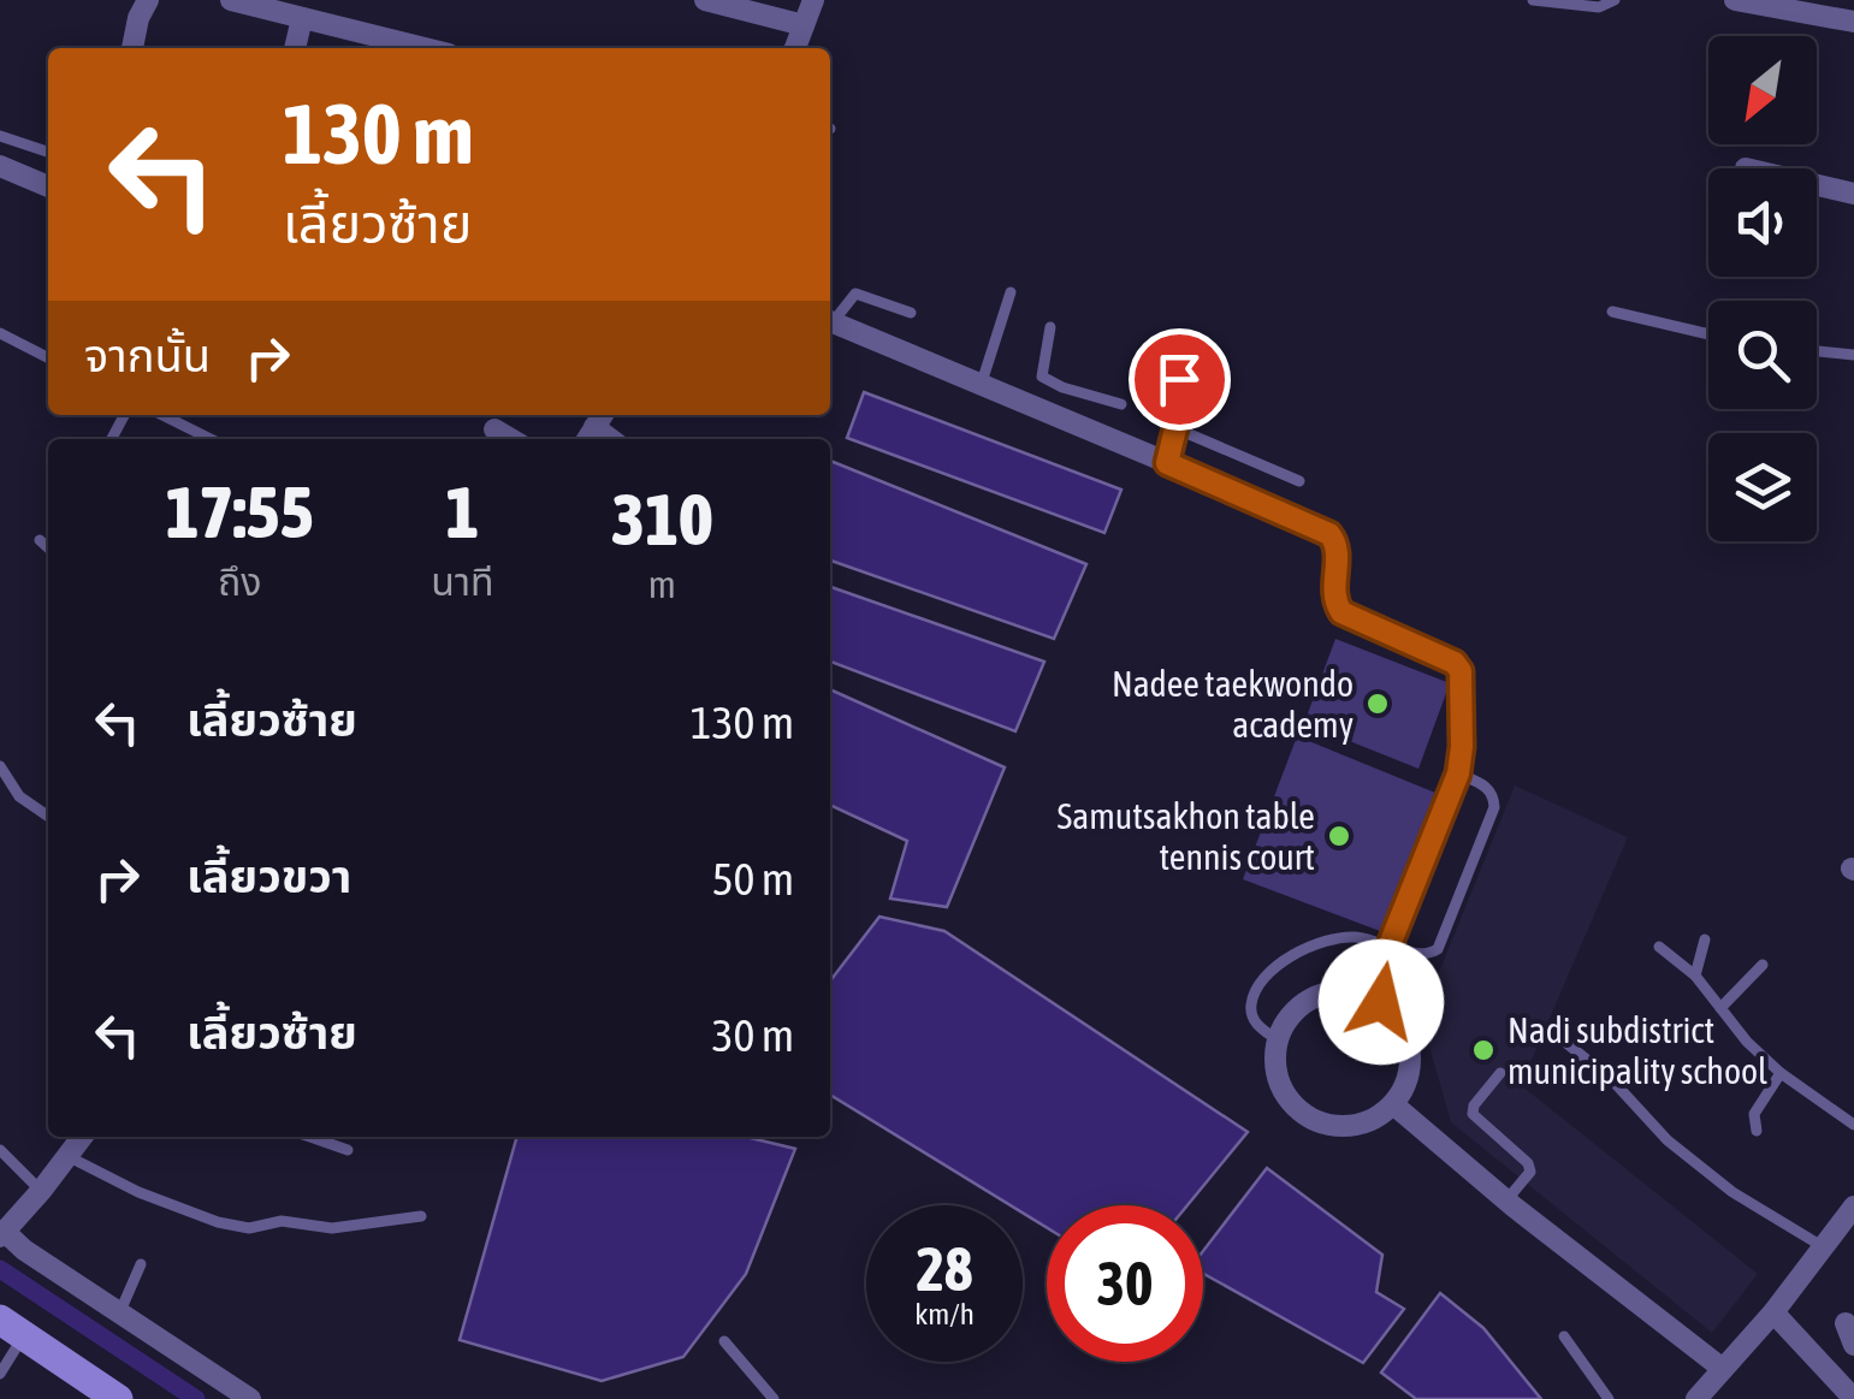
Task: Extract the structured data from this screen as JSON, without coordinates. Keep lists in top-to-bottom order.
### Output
{
  "places": ["Nadee taekwondo academy", "Samutsakhon table tennis court", "Nadi subdistrict municipality school"],
  "north": "bottom left",
  "page": {
    "turn": ["130 m", "เลี้ยวซ้าย"],
    "then": "จากนั้น",
    "eta": [
      "17:55",
      "ถึง",
      "1",
      "นาที",
      "310",
      "m"
    ],
    "list": [
      {
        "name": "เลี้ยวซ้าย",
        "value": "130 m"
      },
      {
        "name": "เลี้ยวขวา",
        "value": "50 m"
      },
      {
        "name": "เลี้ยวซ้าย",
        "value": "30 m"
      }
    ],
    "speed": "28 km/h",
    "limit": "30"
  }
}
